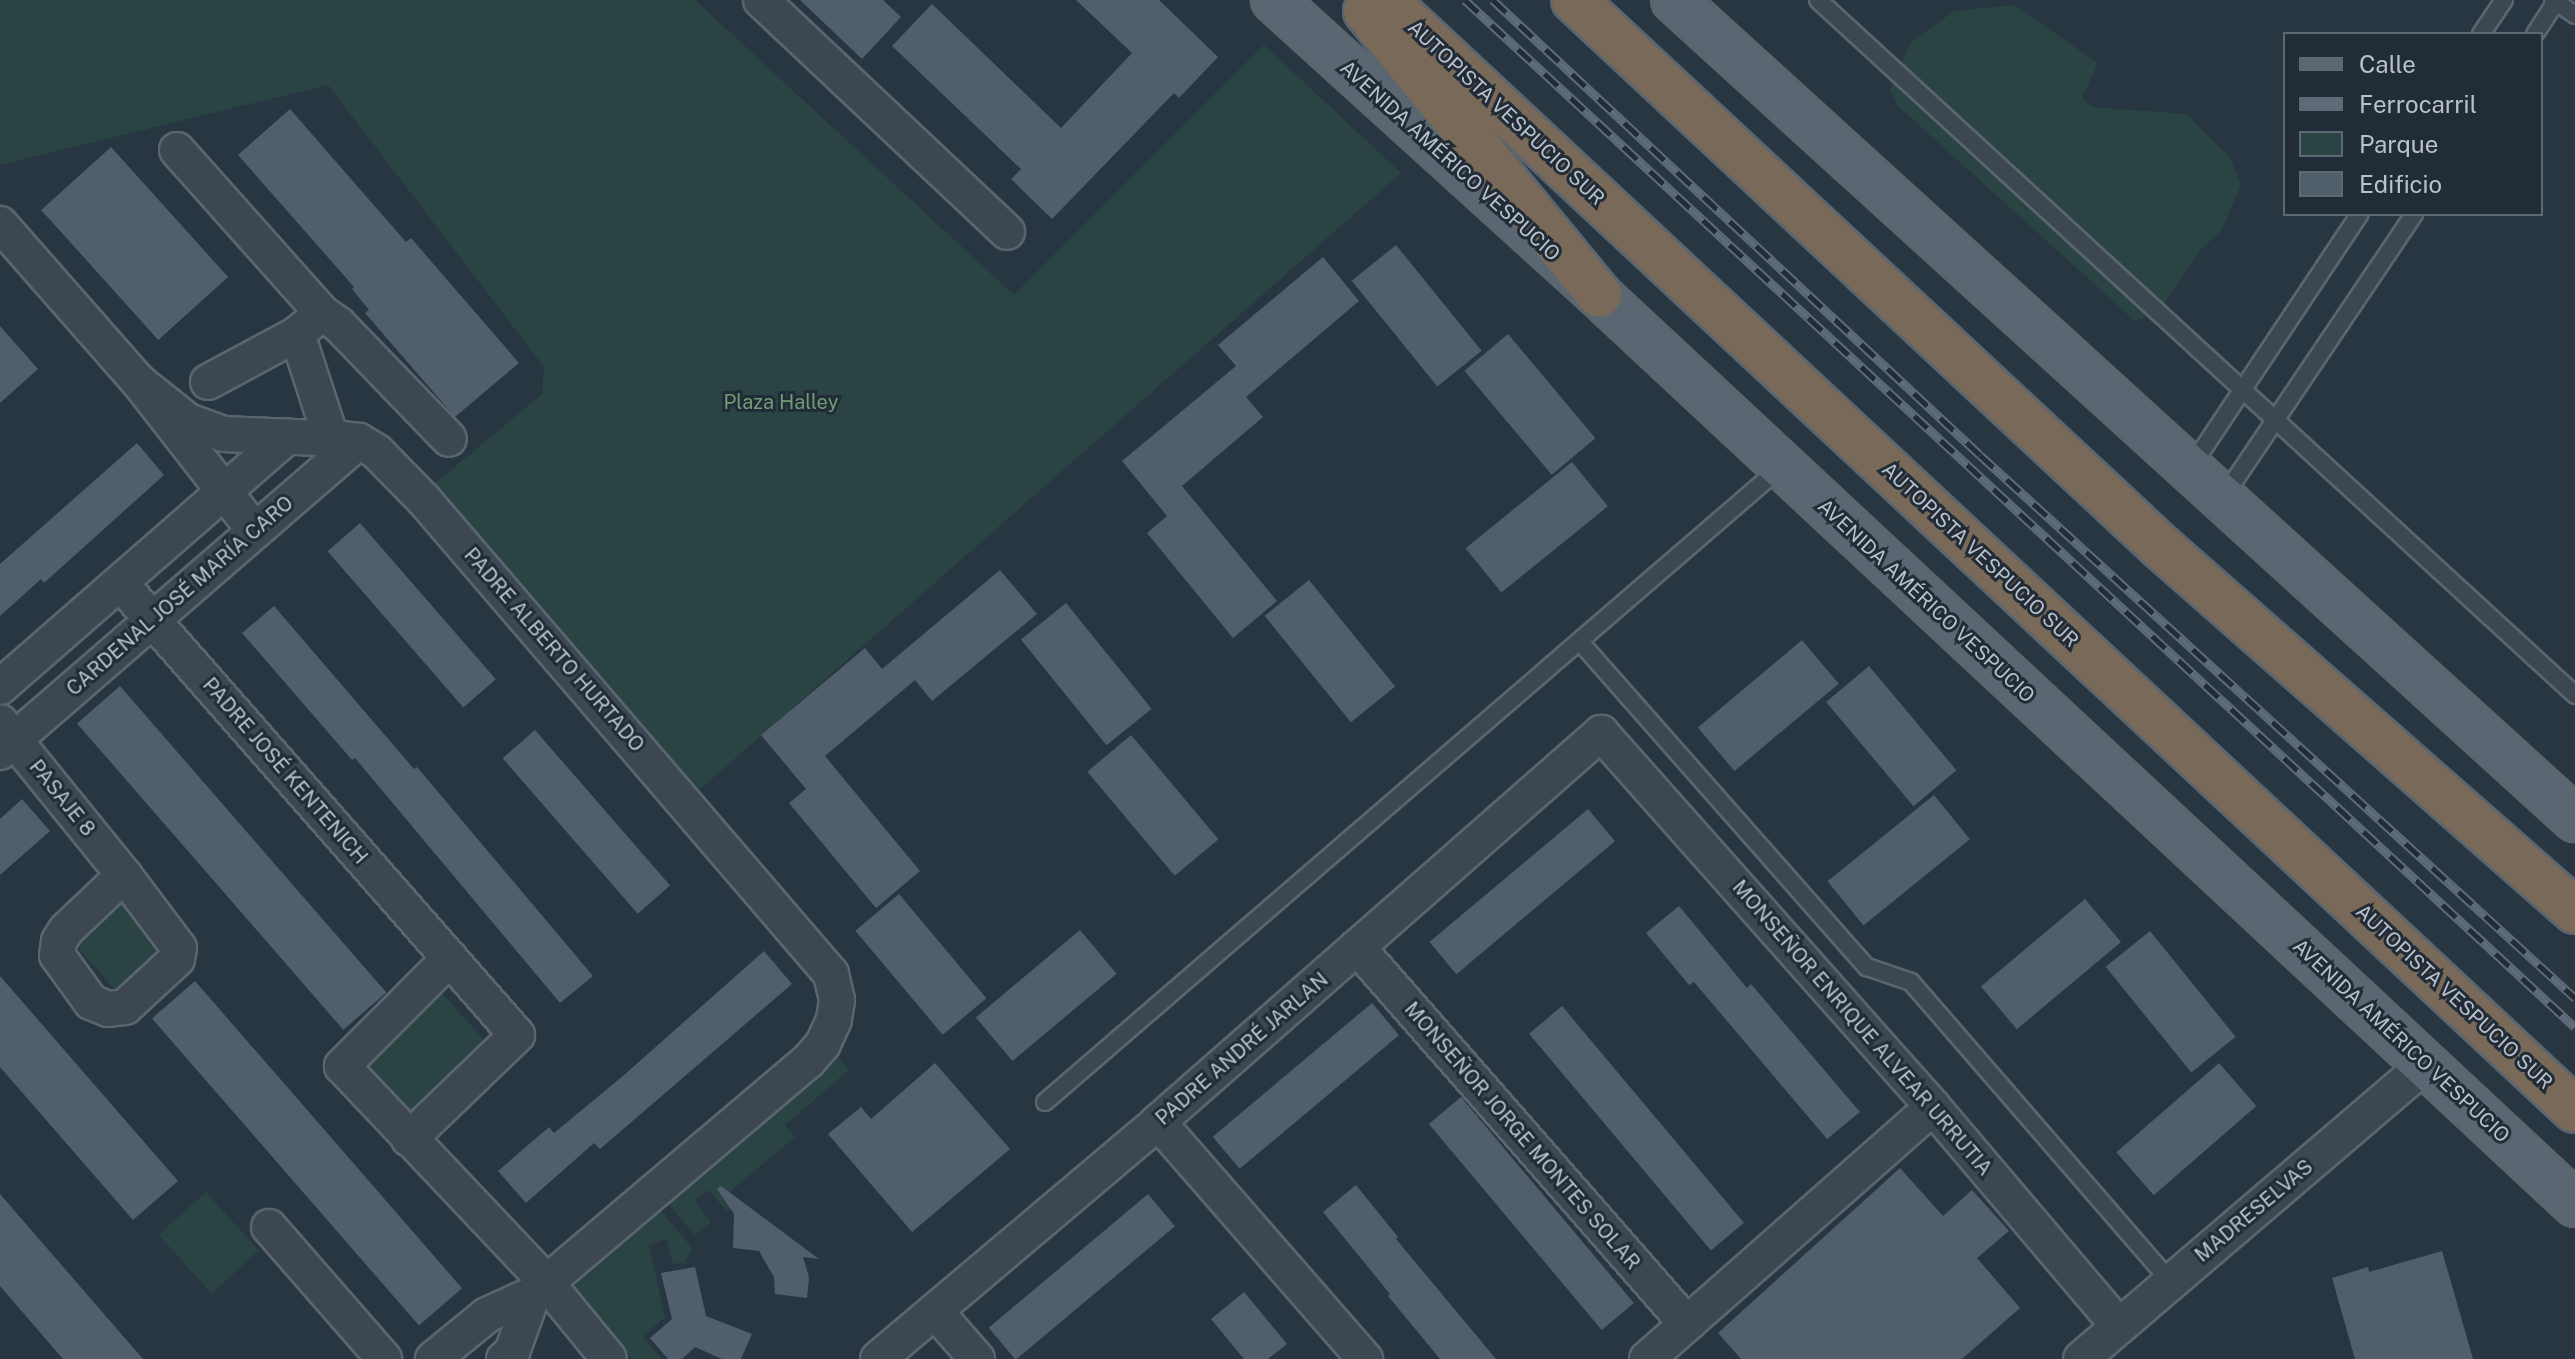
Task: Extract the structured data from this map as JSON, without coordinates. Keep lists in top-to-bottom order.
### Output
{
  "streets": {
    "highway": ["AUTOPISTA VESPUCIO SUR"],
    "main road": ["AVENIDA AMÉRICO VESPUCIO"],
    "street": [
      "CARDENAL JOSÉ MARÍA CARO",
      "PADRE ALBERTO HURTADO",
      "PADRE JOSÉ KENTENICH",
      "PASAJE 8",
      "MONSEÑOR ENRIQUE ALVEAR URRUTIA",
      "PADRE ANDRÉ JARLAN",
      "MONSEÑOR JORGE MONTES SOLAR",
      "MADRESELVAS"
    ]
  },
  "crossings": [
    ["AVENIDA AMÉRICO VESPUCIO", "MADRESELVAS"],
    ["CARDENAL JOSÉ MARÍA CARO", "PADRE ALBERTO HURTADO"],
    ["CARDENAL JOSÉ MARÍA CARO", "PADRE JOSÉ KENTENICH"],
    ["CARDENAL JOSÉ MARÍA CARO", "PASAJE 8"],
    ["MONSEÑOR ENRIQUE ALVEAR URRUTIA", "PADRE ANDRÉ JARLAN"],
    ["MONSEÑOR ENRIQUE ALVEAR URRUTIA", "MADRESELVAS"],
    ["PADRE ANDRÉ JARLAN", "MONSEÑOR JORGE MONTES SOLAR"]
  ],
  "parks": ["Plaza Halley"],
  "legend": [
    "Calle",
    "Ferrocarril",
    "Parque",
    "Edificio"
  ]
}
